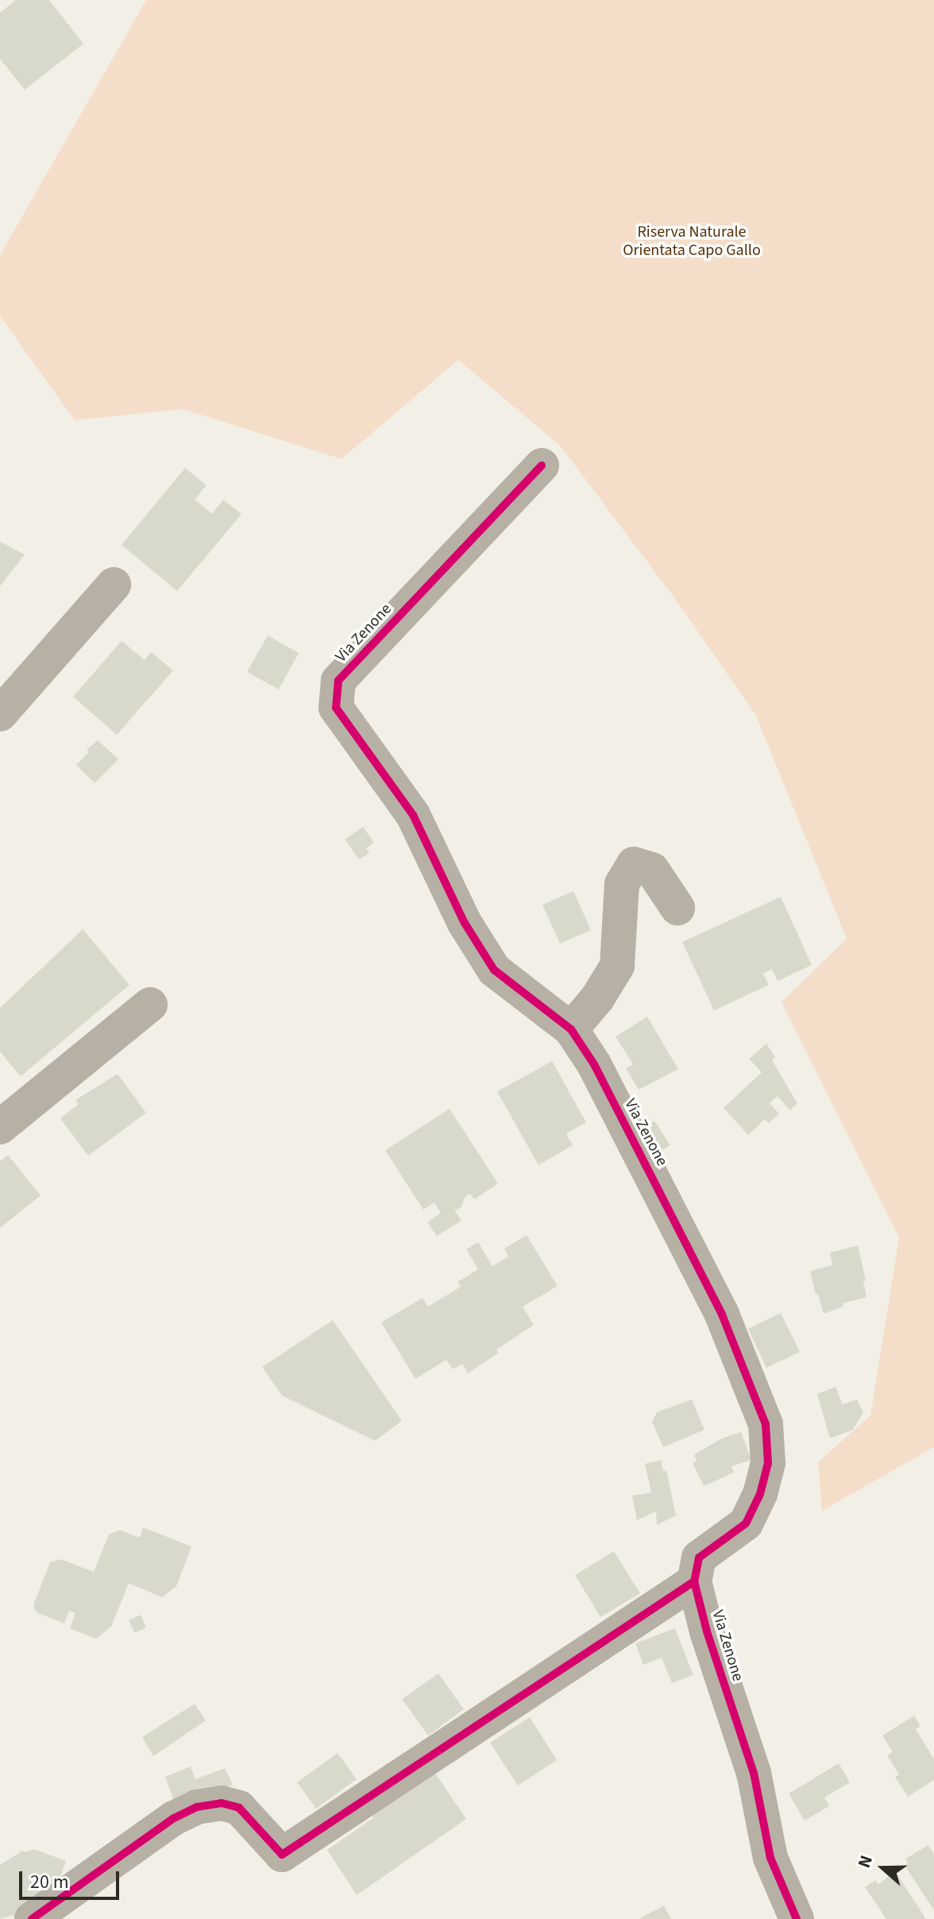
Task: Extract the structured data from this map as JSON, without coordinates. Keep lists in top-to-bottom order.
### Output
{
  "streets": {
    "street": ["Via Zenone"]
  },
  "parks": ["Riserva Naturale Orientata Capo Gallo"],
  "scale_bar": "20 m",
  "north": "left"
}
